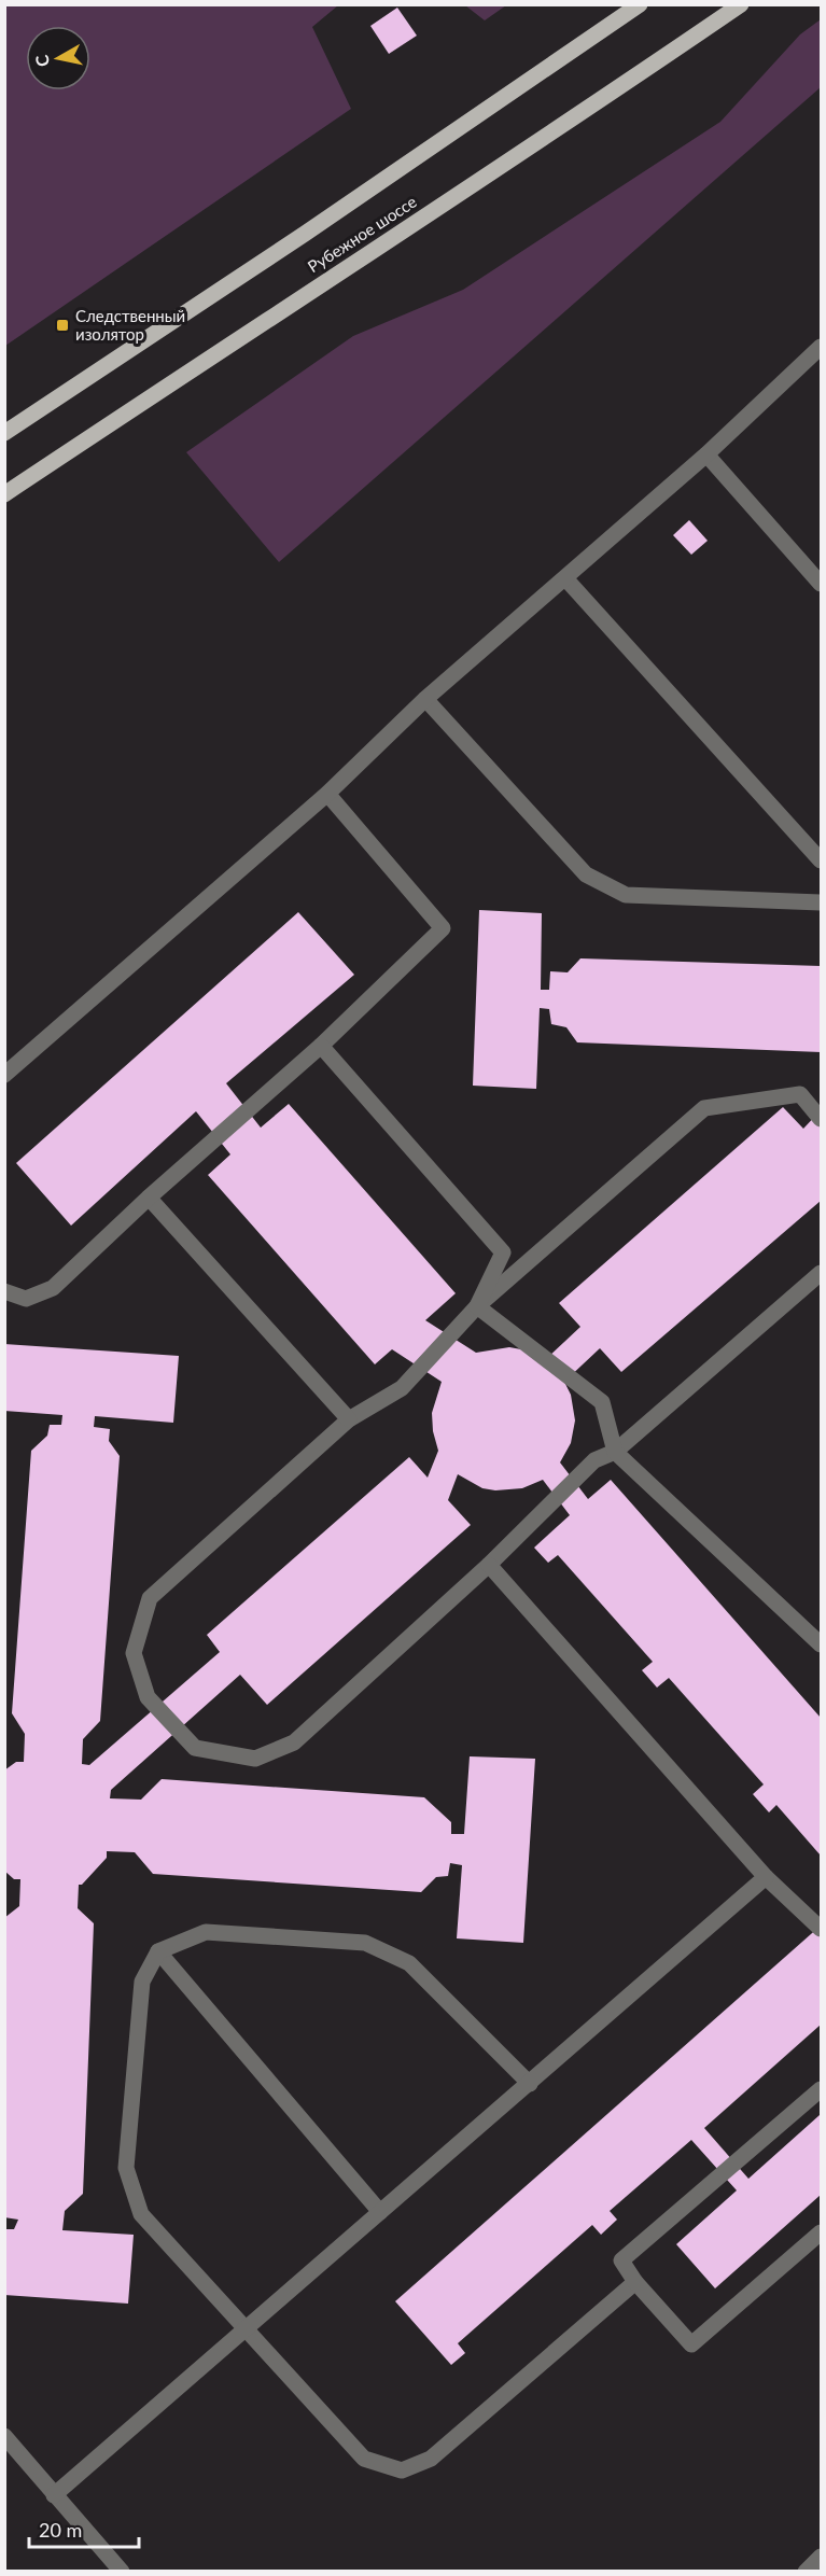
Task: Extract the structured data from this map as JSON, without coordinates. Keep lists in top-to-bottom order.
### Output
{
  "streets": {
    "main road": ["Рубежное шоссе"]
  },
  "places": {
    "transit": ["Следственный изолятор"]
  },
  "scale_bar": "20 m",
  "north": "left"
}
